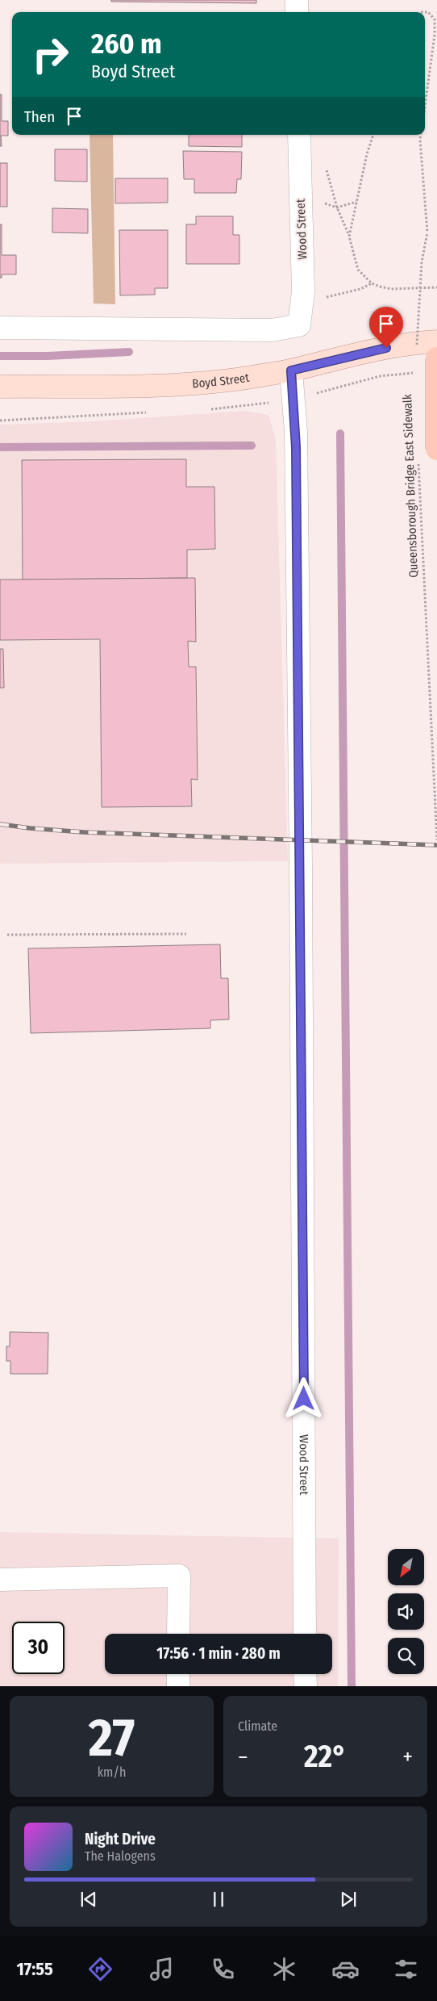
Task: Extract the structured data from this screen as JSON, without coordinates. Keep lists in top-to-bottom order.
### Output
{
  "streets": {
    "main road": ["Boyd Street"],
    "street": ["Wood Street"],
    "path": ["Queensborough Bridge East Sidewalk"]
  },
  "crossings": [
    ["Wood Street", "Boyd Street"]
  ],
  "north": "bottom left",
  "page": {
    "turn": ["260 m", "Boyd Street"],
    "then": "Then",
    "limit": "30",
    "trip": "17:56 · 1 min · 280 m",
    "tile": [
      ["27", "km/h"],
      "Climate"
    ],
    "heat": ["−", "22°", "+"],
    "song": ["Night Drive", "The Halogens"],
    "tabs": "17:55"
  }
}
